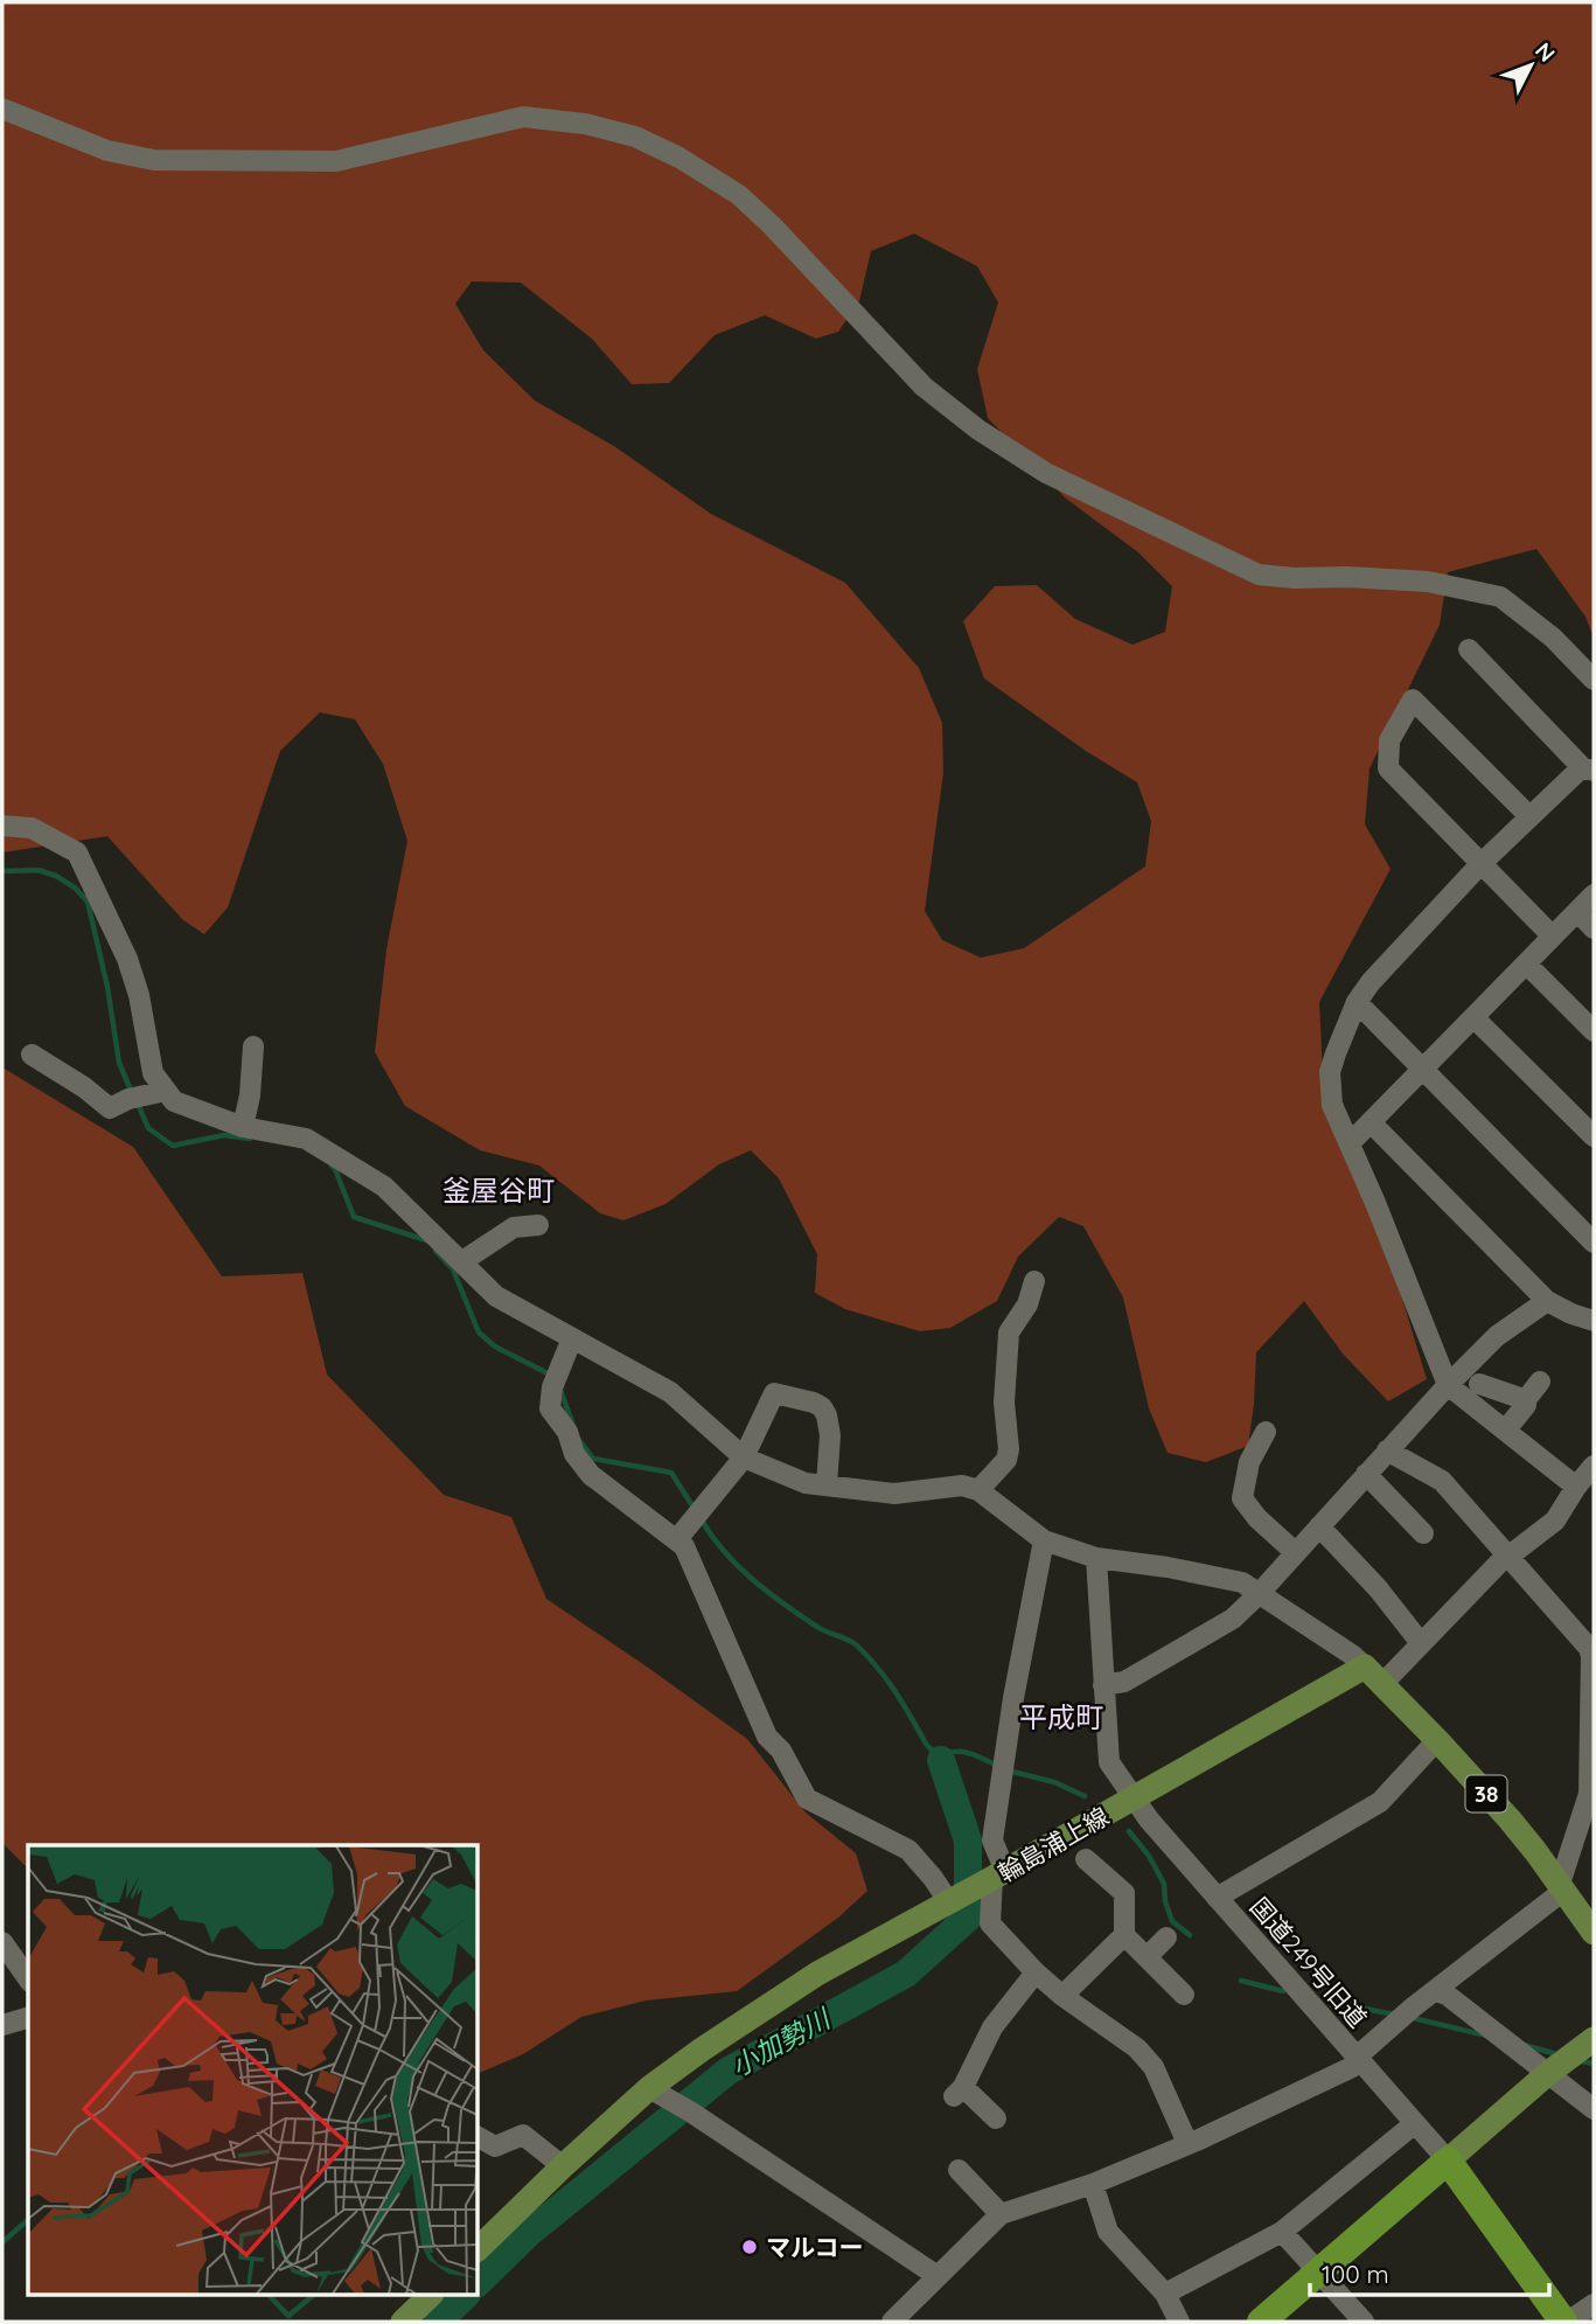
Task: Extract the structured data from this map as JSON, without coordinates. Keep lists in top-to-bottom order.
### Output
{
  "streets": {
    "main road": ["38", "輪島浦上線"],
    "street": ["国道249号旧道"]
  },
  "crossings": [
    ["38", "輪島浦上線"],
    ["輪島浦上線", "国道249号旧道"]
  ],
  "districts": ["釜屋谷町", "平成町"],
  "water": ["小加勢川"],
  "places": ["マルコー"],
  "scale_bar": "100 m",
  "north": "top right"
}
